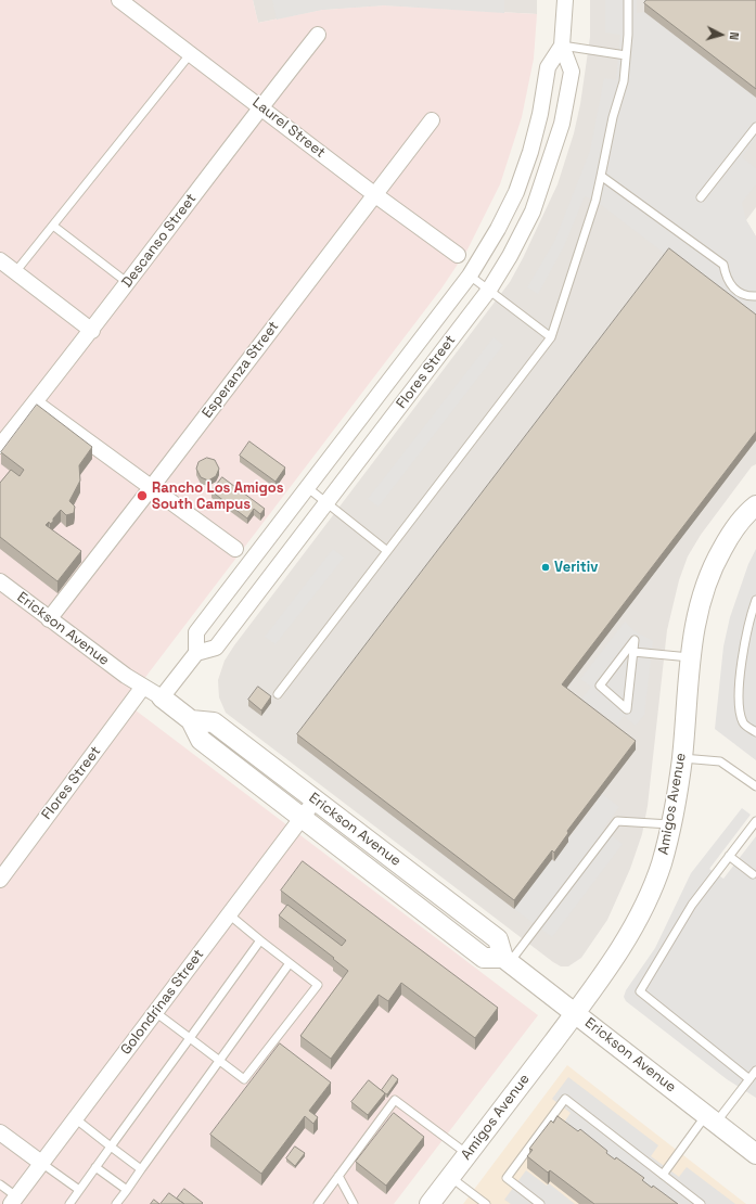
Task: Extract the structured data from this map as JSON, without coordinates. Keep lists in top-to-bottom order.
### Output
{
  "streets": {
    "street": [
      "Laurel Street",
      "Descanso Street",
      "Esperanza Street",
      "Flores Street",
      "Erickson Avenue",
      "Amigos Avenue",
      "Golondrinas Street"
    ]
  },
  "crossings": [
    ["Laurel Street", "Descanso Street"],
    ["Laurel Street", "Esperanza Street"],
    ["Esperanza Street", "Erickson Avenue"],
    ["Flores Street", "Erickson Avenue"],
    ["Erickson Avenue", "Amigos Avenue"],
    ["Erickson Avenue", "Golondrinas Street"]
  ],
  "places": ["Rancho Los Amigos South Campus", "Veritiv"],
  "north": "right"
}
